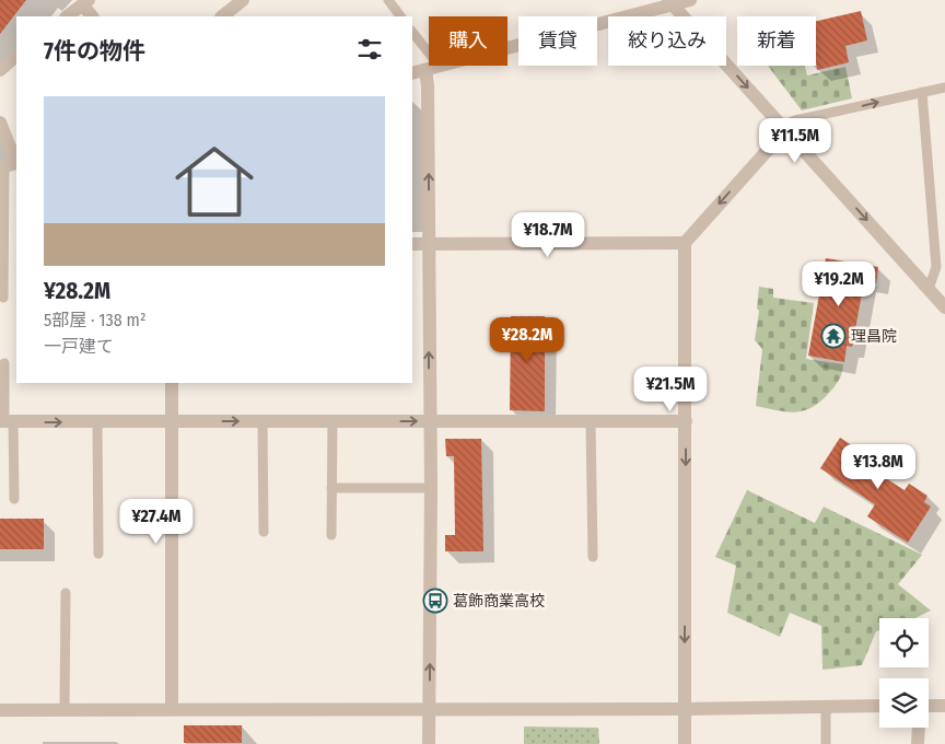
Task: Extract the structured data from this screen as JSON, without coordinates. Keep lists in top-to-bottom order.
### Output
{
  "places": {
    "temple": ["理昌院"],
    "bus stop": ["葛飾商業高校"]
  },
  "page": {
    "chip": [
      "購入",
      "賃貸",
      "絞り込み",
      "新着"
    ],
    "heading": "7件の物件",
    "list": [
      {
        "name": "¥28.2M",
        "note": "5部屋 · 138 m² · 一戸建て"
      }
    ],
    "price": [
      "¥11.5M",
      "¥18.7M",
      "¥19.2M",
      "¥28.2M",
      "¥21.5M",
      "¥13.8M",
      "¥27.4M"
    ]
  }
}
